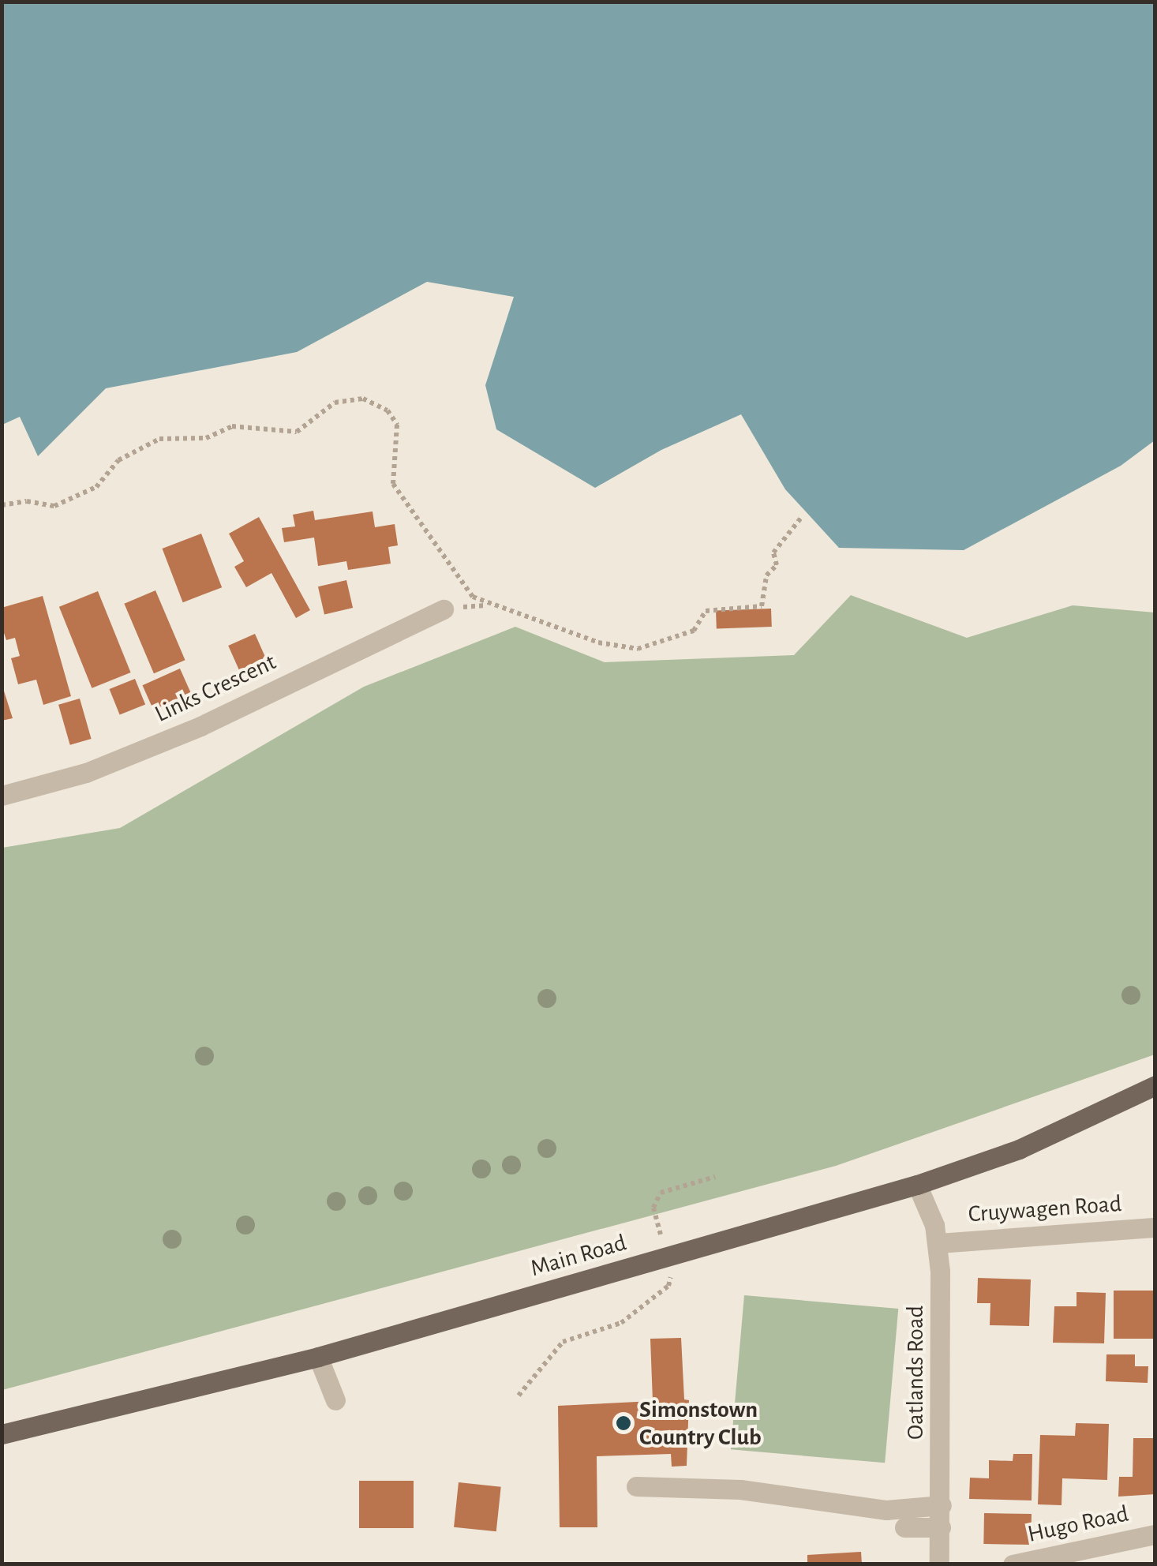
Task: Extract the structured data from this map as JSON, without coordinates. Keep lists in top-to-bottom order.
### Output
{
  "streets": {
    "main road": ["Main Road"],
    "street": [
      "Links Crescent",
      "Cruywagen Road",
      "Oatlands Road",
      "Hugo Road"
    ]
  },
  "crossings": [
    ["Cruywagen Road", "Oatlands Road"],
    ["Main Road", "Oatlands Road"]
  ],
  "places": ["Simonstown Country Club"]
}
